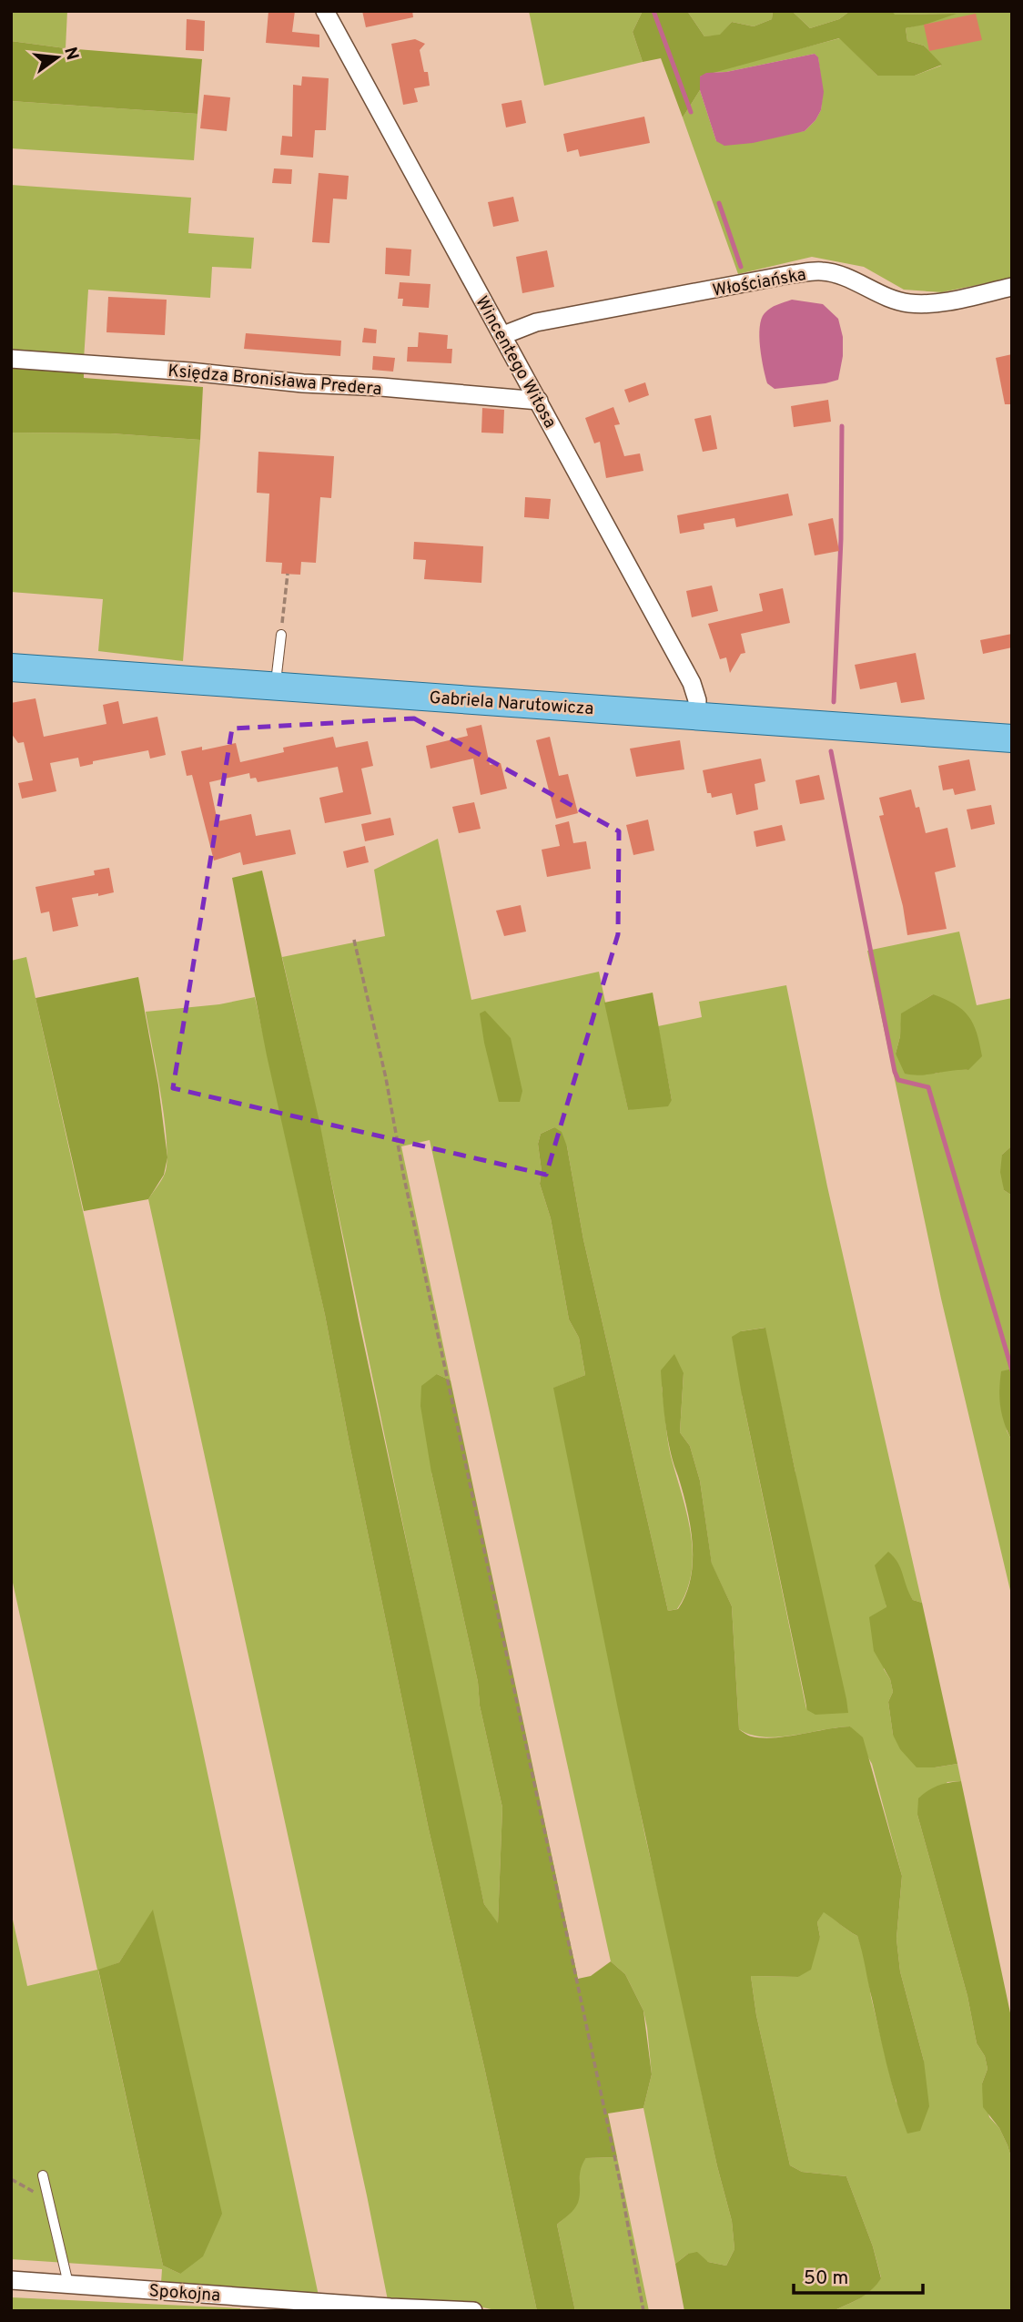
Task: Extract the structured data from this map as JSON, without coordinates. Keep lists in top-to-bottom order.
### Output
{
  "streets": {
    "main road": ["Gabriela Narutowicza"],
    "street": [
      "Włościańska",
      "Wincentego Witosa",
      "Księdza Bronisława Predera",
      "Spokojna"
    ]
  },
  "crossings": [
    ["Włościańska", "Wincentego Witosa"],
    ["Wincentego Witosa", "Księdza Bronisława Predera"],
    ["Wincentego Witosa", "Gabriela Narutowicza"]
  ],
  "scale_bar": "50 m",
  "north": "right"
}
